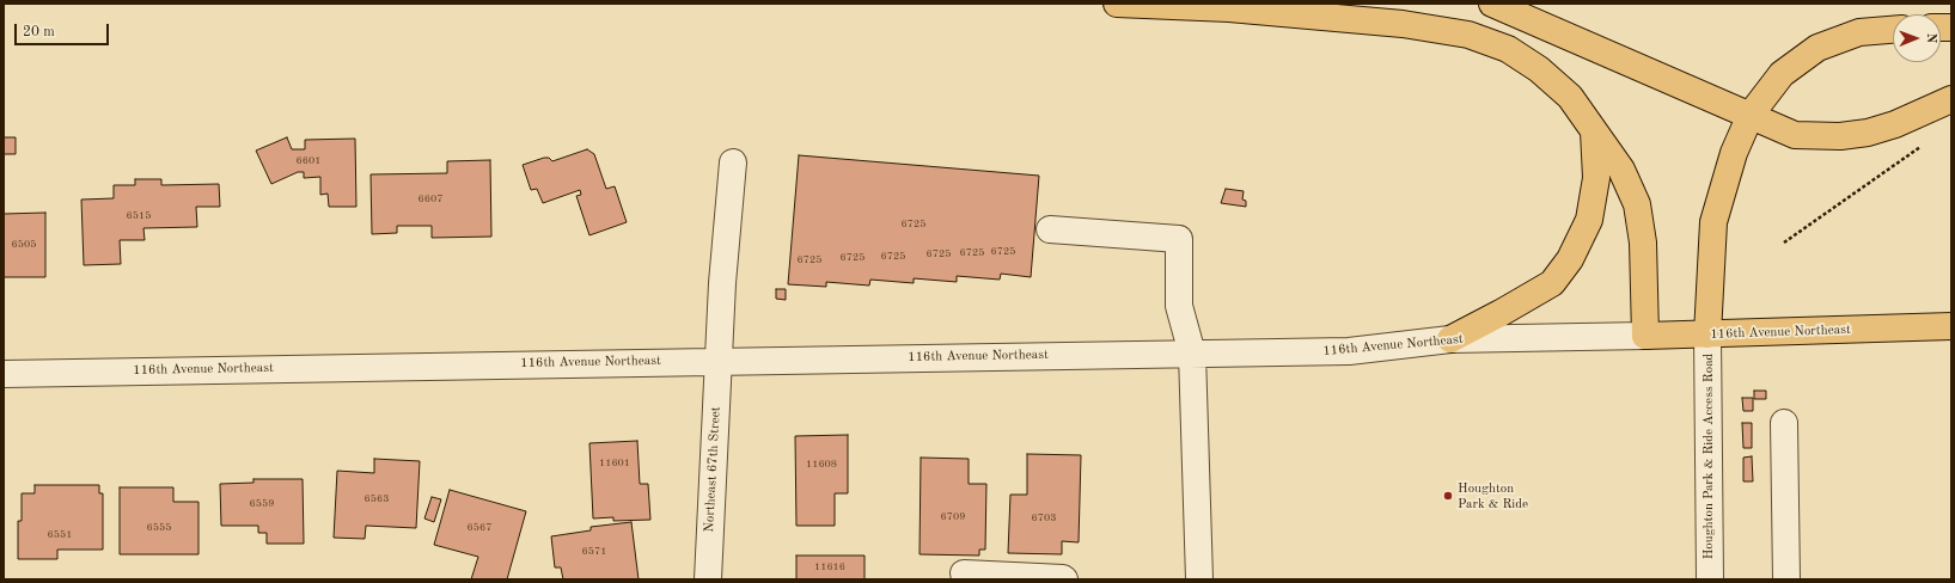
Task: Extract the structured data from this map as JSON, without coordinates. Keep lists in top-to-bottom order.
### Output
{
  "streets": {
    "main road": ["116th Avenue Northeast"],
    "street": ["Houghton Park & Ride Access Road", "Northeast 67th Street"]
  },
  "crossings": [
    ["116th Avenue Northeast", "Houghton Park & Ride Access Road"],
    ["116th Avenue Northeast", "Northeast 67th Street"]
  ],
  "places": ["Houghton Park & Ride"],
  "house_numbers": [
    "6601",
    "6607",
    "6515",
    "6725",
    "6505",
    "6725",
    "6725",
    "6725",
    "6725",
    "6725",
    "6725",
    "11601",
    "11608",
    "6563",
    "6559",
    "6709",
    "6703",
    "6555",
    "6567",
    "6551",
    "6571",
    "11616"
  ],
  "scale_bar": "20 m",
  "north": "right"
}
